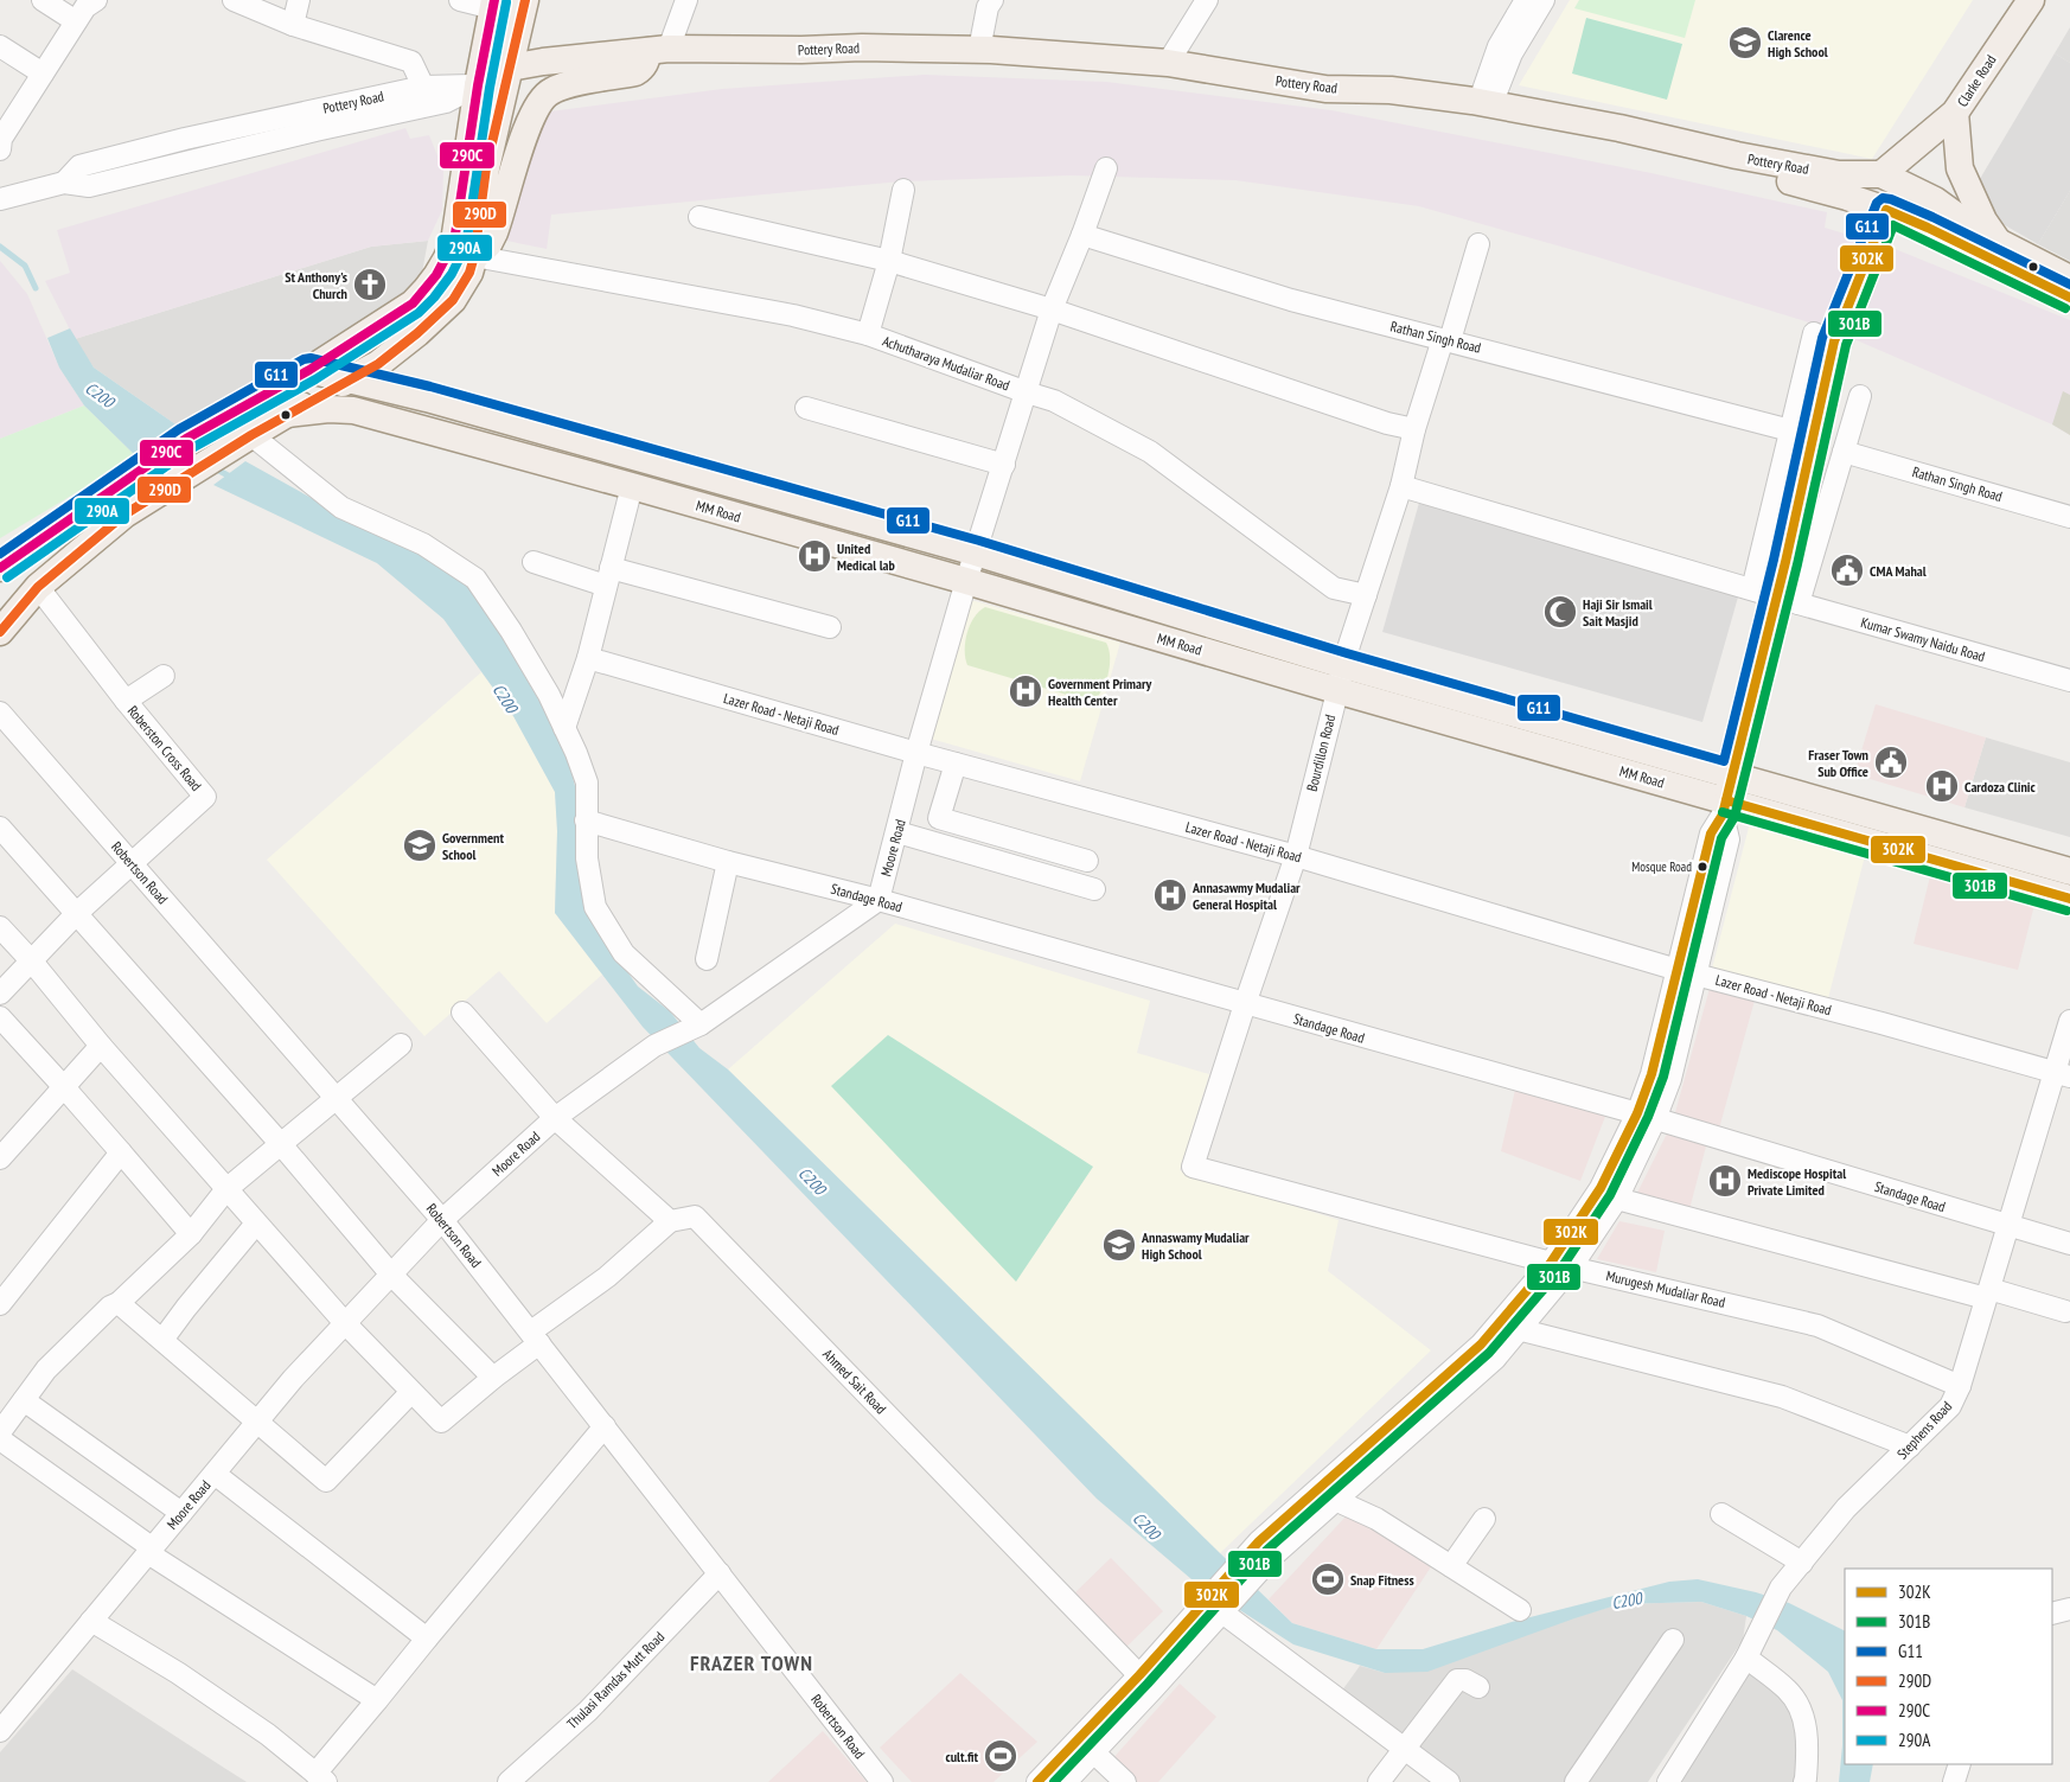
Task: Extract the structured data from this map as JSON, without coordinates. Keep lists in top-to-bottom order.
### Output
{
  "streets": {
    "main road": ["Pottery Road", "Clarke Road", "MM Road"],
    "street": [
      "Rathan Singh Road",
      "Achutharaya Mudaliar Road",
      "Kumar Swamy Naidu Road",
      "Lazer Road - Netaji Road",
      "Roberston Cross Road",
      "Bourdillon Road",
      "Moore Road",
      "Robertson Road",
      "Standage Road",
      "Murugesh Mudaliar Road",
      "Ahmed Sait Road",
      "Stephens Road",
      "Thulasi Ramdas Mutt Road"
    ]
  },
  "crossings": [
    ["Pottery Road", "Clarke Road"],
    ["Rathan Singh Road", "Bourdillon Road"],
    ["Rathan Singh Road", "Moore Road"],
    ["Achutharaya Mudaliar Road", "Bourdillon Road"],
    ["Achutharaya Mudaliar Road", "Moore Road"],
    ["MM Road", "Bourdillon Road"],
    ["MM Road", "Moore Road"],
    ["Kumar Swamy Naidu Road", "Bourdillon Road"],
    ["Lazer Road - Netaji Road", "Bourdillon Road"],
    ["Lazer Road - Netaji Road", "Moore Road"],
    ["Lazer Road - Netaji Road", "Stephens Road"],
    ["Roberston Cross Road", "Robertson Road"],
    ["Bourdillon Road", "Standage Road"],
    ["Bourdillon Road", "Murugesh Mudaliar Road"],
    ["Moore Road", "Robertson Road"],
    ["Moore Road", "Standage Road"],
    ["Robertson Road", "Thulasi Ramdas Mutt Road"],
    ["Standage Road", "Stephens Road"],
    ["Murugesh Mudaliar Road", "Stephens Road"]
  ],
  "districts": ["FRAZER TOWN"],
  "water": ["C200"],
  "places": {
    "school or university": ["Clarence High School", "Government School", "Annaswamy Mudaliar High School"],
    "church": ["St Anthony's Church"],
    "hospital": [
      "United Medical lab",
      "Government Primary Health Center",
      "Cardoza Clinic",
      "Annasawmy Mudaliar General Hospital",
      "Mediscope Hospital Private Limited"
    ],
    "public building": ["CMA Mahal", "Fraser Town Sub Office"],
    "mosque": ["Haji Sir Ismail Sait Masjid"],
    "other": ["Mosque Road"],
    "sports": ["Snap Fitness", "cult.fit"]
  },
  "lines": [
    "transit line 290D",
    "transit line 290C",
    "transit line 290A",
    "transit line G11",
    "transit line 302K",
    "transit line 301B"
  ],
  "legend": [
    "302K",
    "301B",
    "G11",
    "290D",
    "290C",
    "290A"
  ]
}
